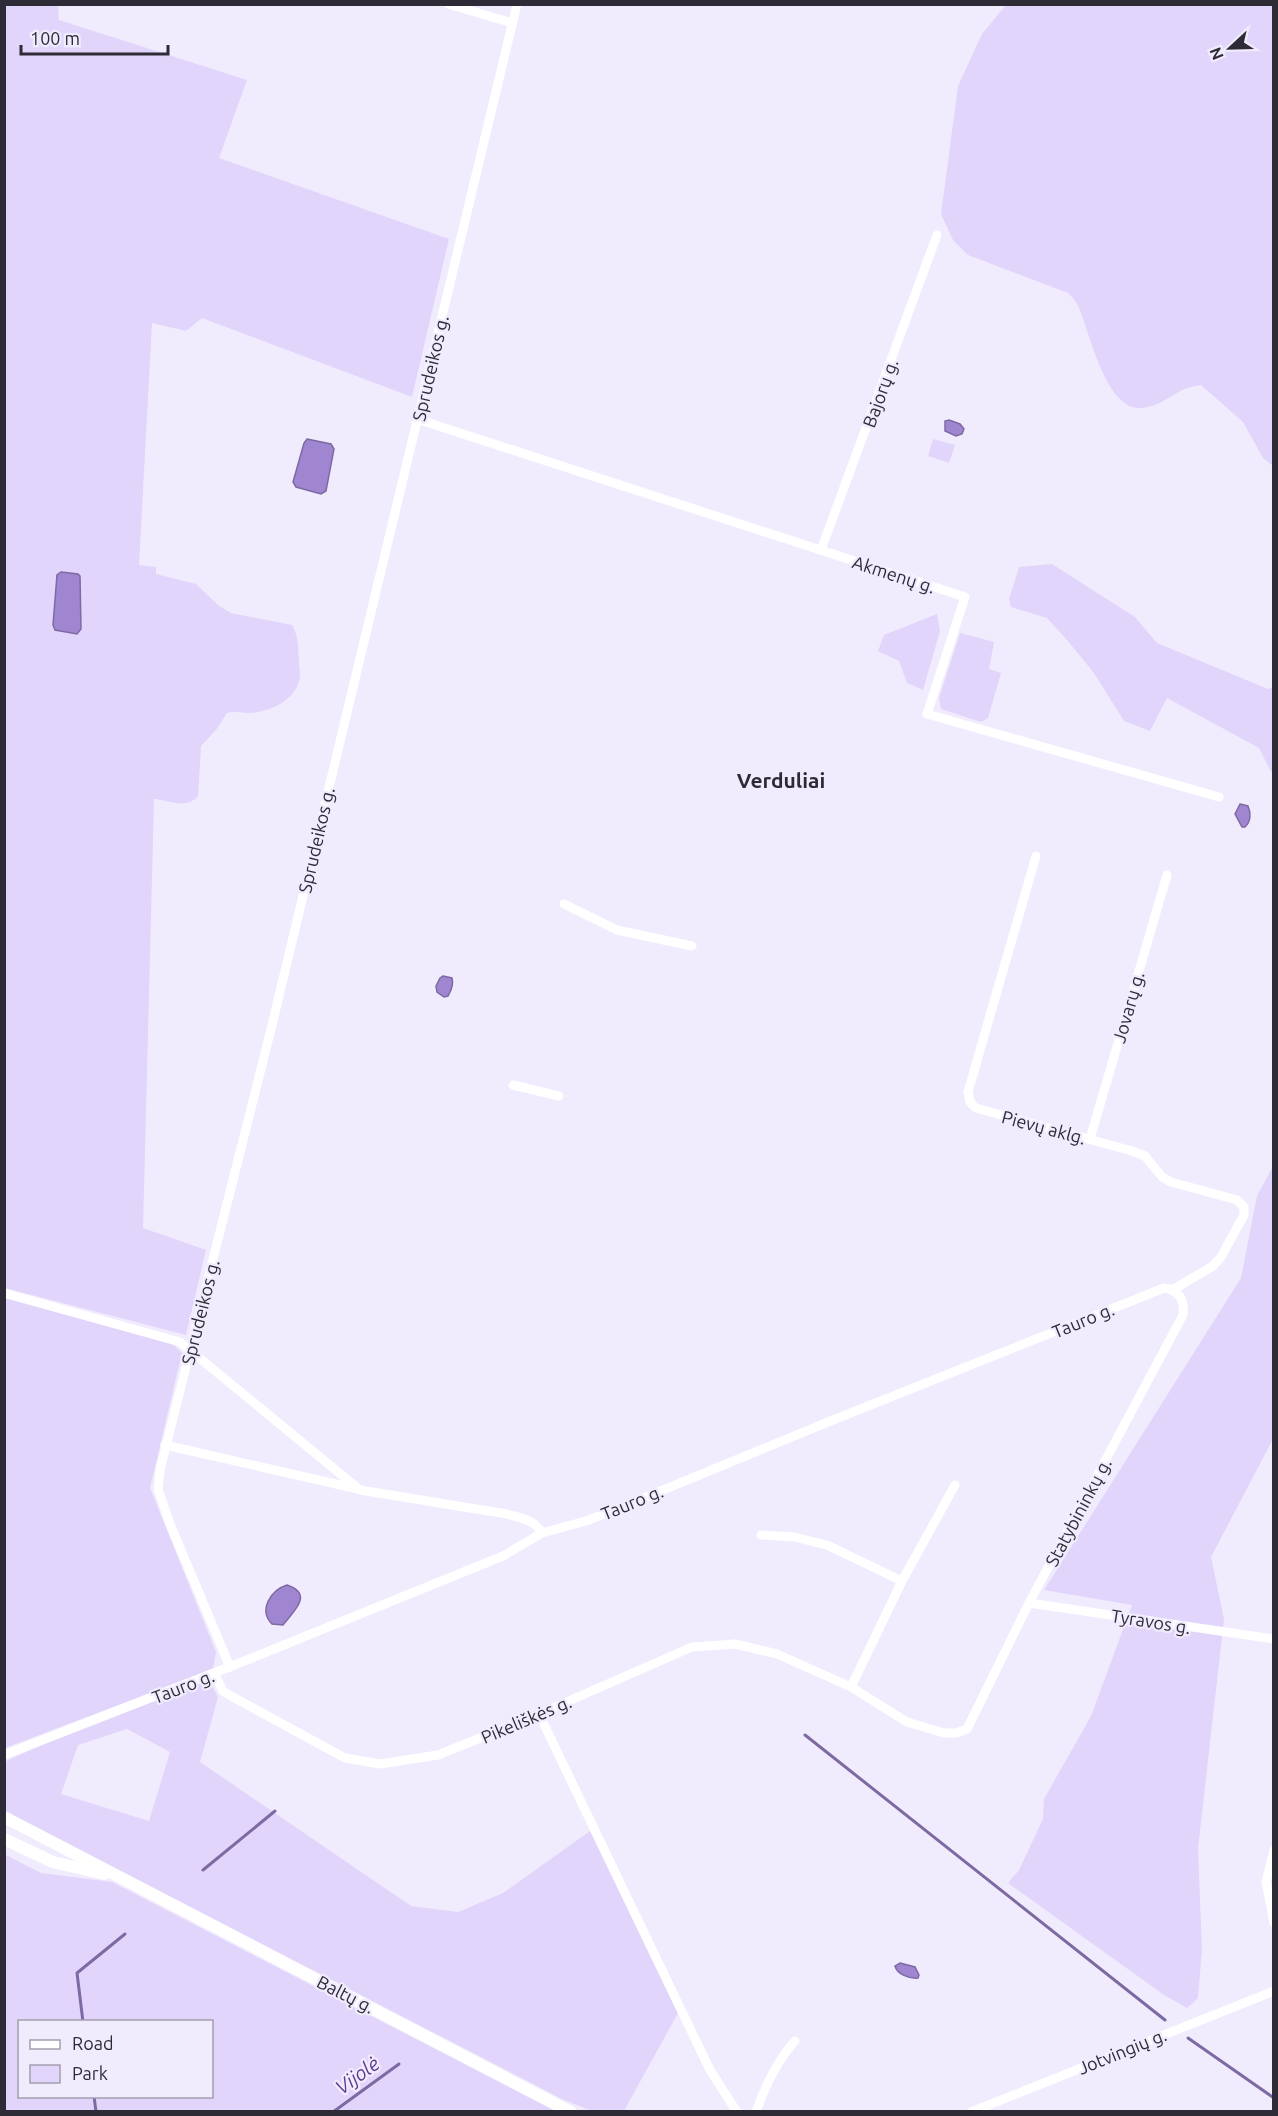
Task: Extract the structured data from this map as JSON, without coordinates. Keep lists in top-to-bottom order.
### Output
{
  "streets": {
    "main road": ["Baltų g."],
    "street": [
      "Sprudeikos g.",
      "Bajorų g.",
      "Akmenų g.",
      "Jovarų g.",
      "Pievų aklg.",
      "Tauro g.",
      "Statybininkų g.",
      "Tyravos g.",
      "Pikeliškės g.",
      "Jotvingių g."
    ]
  },
  "crossings": [
    ["Sprudeikos g.", "Akmenų g."],
    ["Sprudeikos g.", "Tauro g."],
    ["Bajorų g.", "Akmenų g."],
    ["Jovarų g.", "Pievų aklg."],
    ["Pievų aklg.", "Tauro g."],
    ["Pievų aklg.", "Statybininkų g."],
    ["Tauro g.", "Statybininkų g."],
    ["Tauro g.", "Pikeliškės g."],
    ["Statybininkų g.", "Tyravos g."],
    ["Statybininkų g.", "Pikeliškės g."]
  ],
  "districts": ["Verduliai"],
  "water": ["Vijolė"],
  "legend": ["Road", "Park"],
  "scale_bar": "100 m",
  "north": "left"
}
